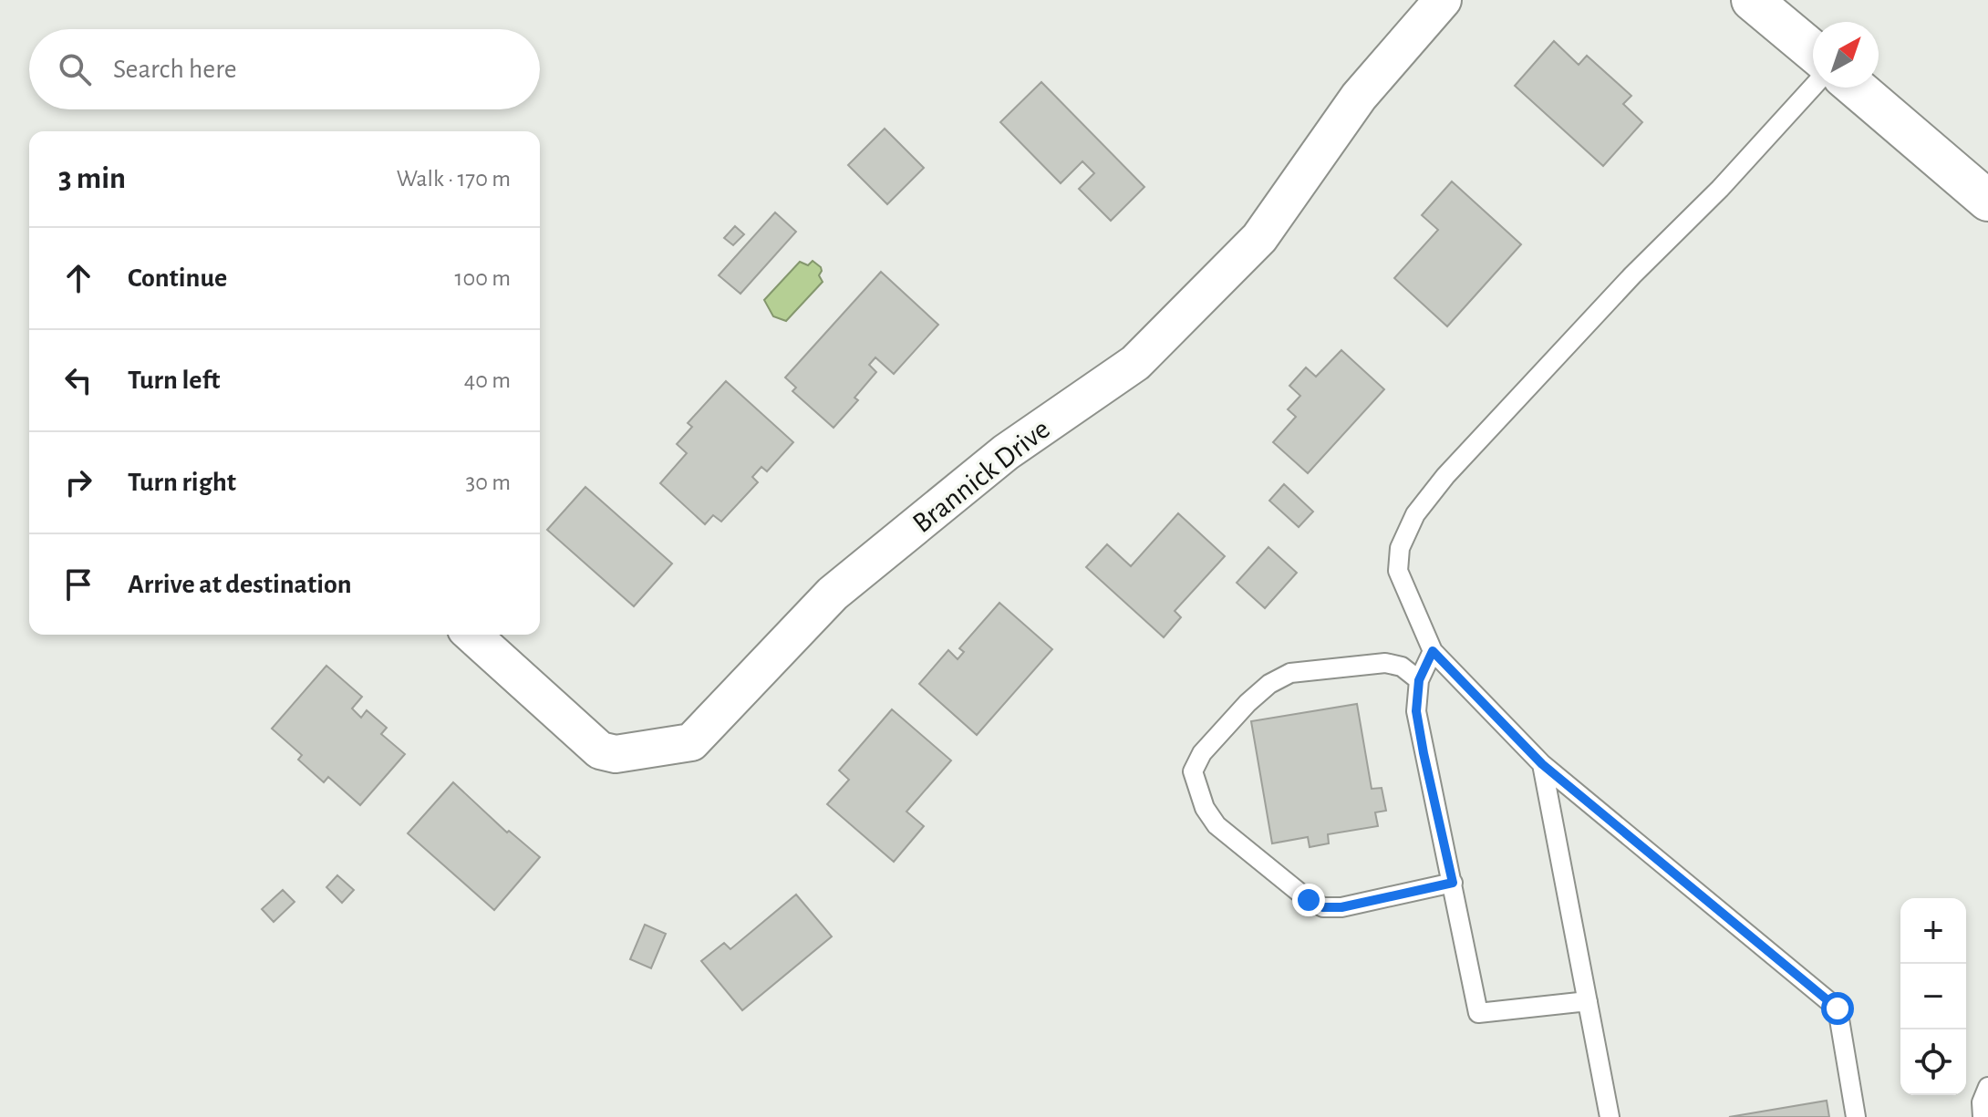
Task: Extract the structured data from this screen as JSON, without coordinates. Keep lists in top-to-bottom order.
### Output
{
  "streets": {
    "street": ["Brannick Drive"]
  },
  "north": "top right",
  "page": {
    "search": "Search here",
    "heading": ["3 min", "Walk · 170 m"],
    "list": [
      ["Continue", "100 m"],
      ["Turn left", "40 m"],
      ["Turn right", "30 m"],
      "Arrive at destination"
    ],
    "map_buttons": ["+", "−"]
  }
}
